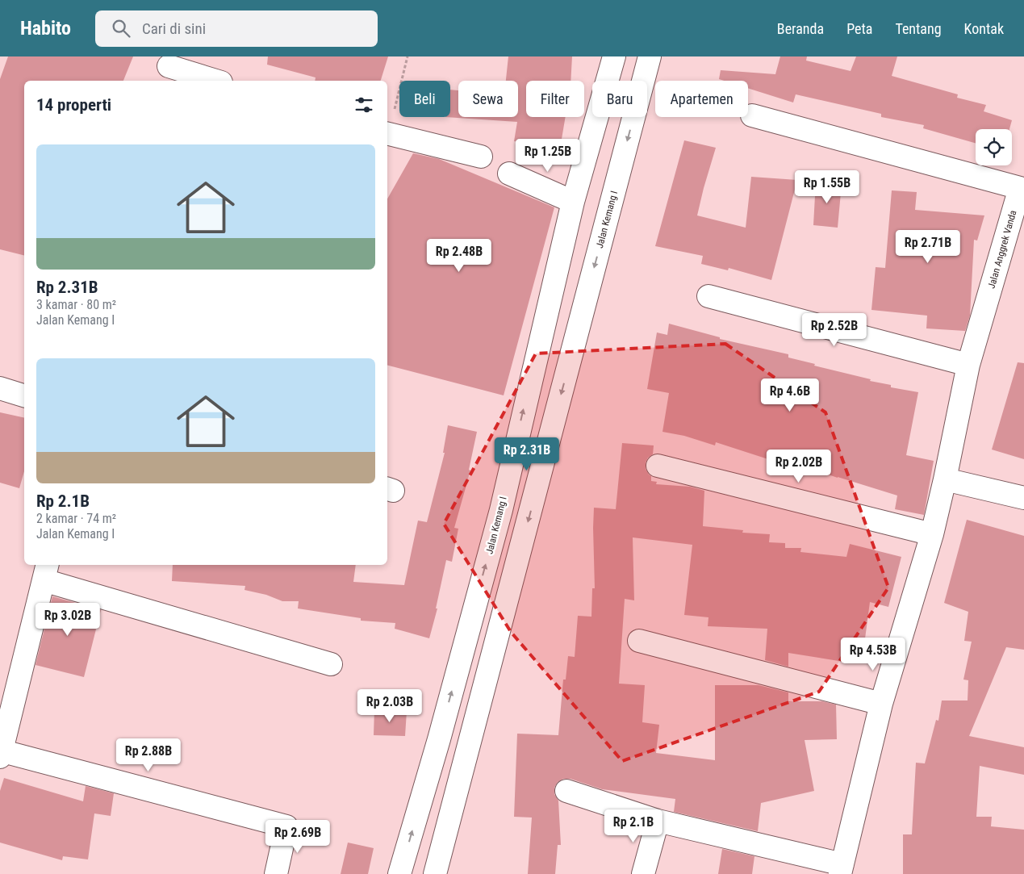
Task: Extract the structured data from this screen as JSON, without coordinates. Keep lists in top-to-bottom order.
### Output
{
  "streets": {
    "street": ["Jalan Kemang I", "Jalan Anggrek Vanda"]
  },
  "page": {
    "header": "Habito",
    "search": "Cari di sini",
    "nav": [
      "Beranda",
      "Peta",
      "Tentang",
      "Kontak"
    ],
    "chip": [
      "Beli",
      "Sewa",
      "Filter",
      "Baru",
      "Apartemen"
    ],
    "heading": "14 properti",
    "list": [
      {
        "name": "Rp 2.31B",
        "note": "3 kamar · 80 m² · Jalan Kemang I"
      },
      {
        "name": "Rp 2.1B",
        "note": "2 kamar · 74 m² · Jalan Kemang I"
      }
    ],
    "price": [
      "Rp 1.25B",
      "Rp 1.55B",
      "Rp 2.71B",
      "Rp 2.48B",
      "Rp 2.52B",
      "Rp 4.6B",
      "Rp 2.31B",
      "Rp 2.02B",
      "Rp 3.02B",
      "Rp 4.53B",
      "Rp 2.03B",
      "Rp 2.88B",
      "Rp 2.1B",
      "Rp 2.69B"
    ]
  }
}
